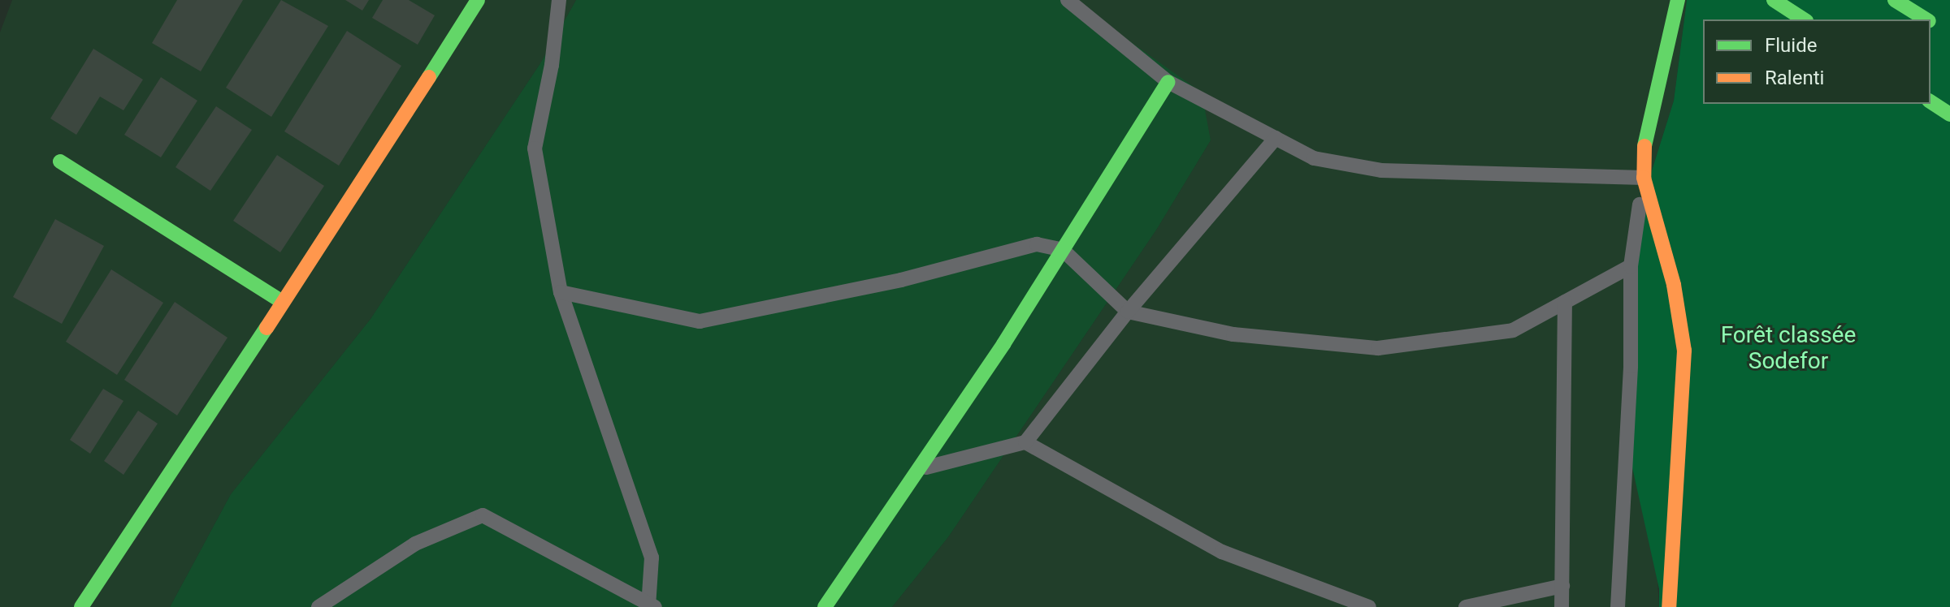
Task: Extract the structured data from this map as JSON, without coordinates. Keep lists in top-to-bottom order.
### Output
{
  "parks": ["Forêt classée Sodefor"],
  "legend": ["Fluide", "Ralenti"]
}
